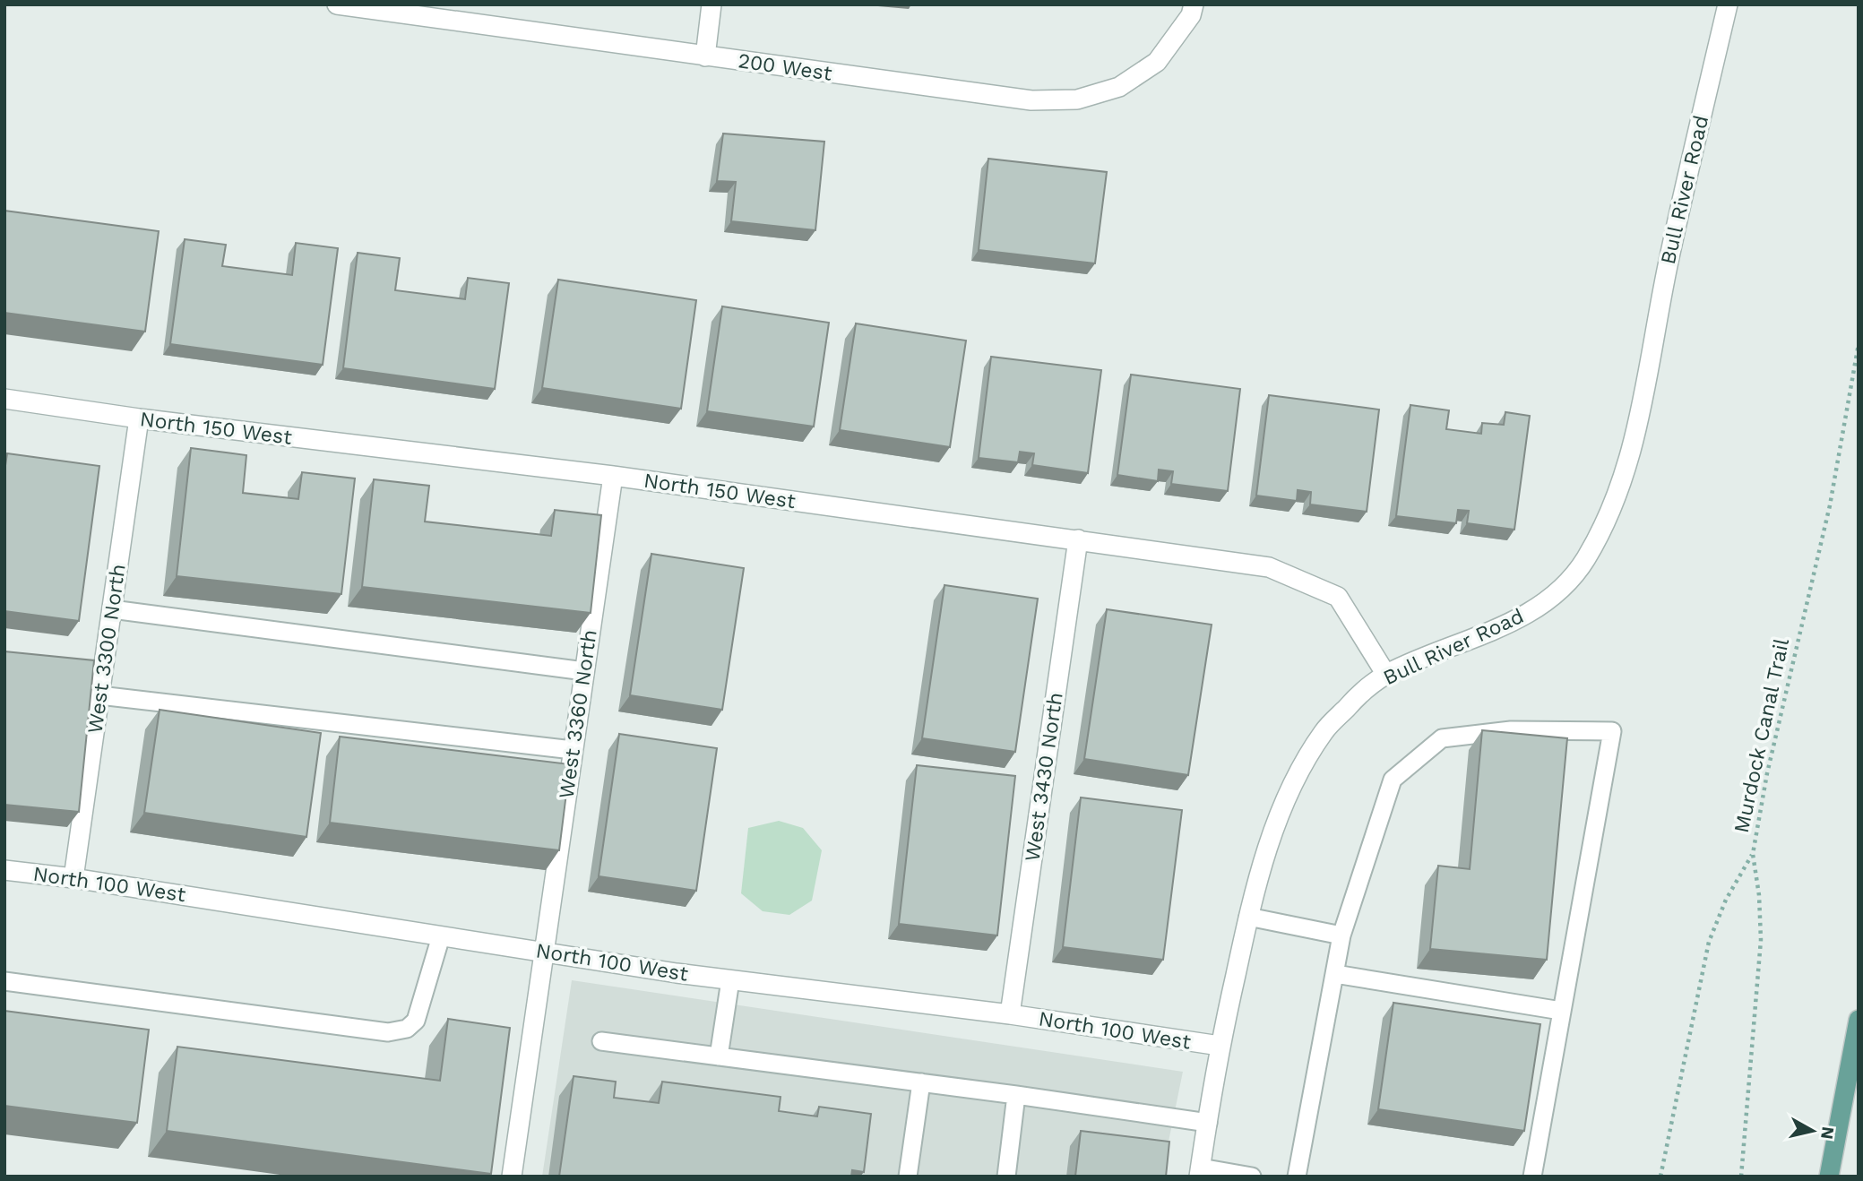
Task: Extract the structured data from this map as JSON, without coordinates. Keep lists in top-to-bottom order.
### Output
{
  "streets": {
    "street": [
      "200 West",
      "Bull River Road",
      "North 150 West",
      "West 3300 North",
      "West 3360 North",
      "West 3430 North",
      "North 100 West"
    ],
    "path": ["Murdock Canal Trail"]
  },
  "crossings": [
    ["Bull River Road", "North 150 West"],
    ["Bull River Road", "North 100 West"],
    ["North 150 West", "West 3300 North"],
    ["North 150 West", "West 3360 North"],
    ["North 150 West", "West 3430 North"],
    ["West 3300 North", "North 100 West"],
    ["West 3360 North", "North 100 West"],
    ["West 3430 North", "North 100 West"]
  ],
  "north": "right"
}
